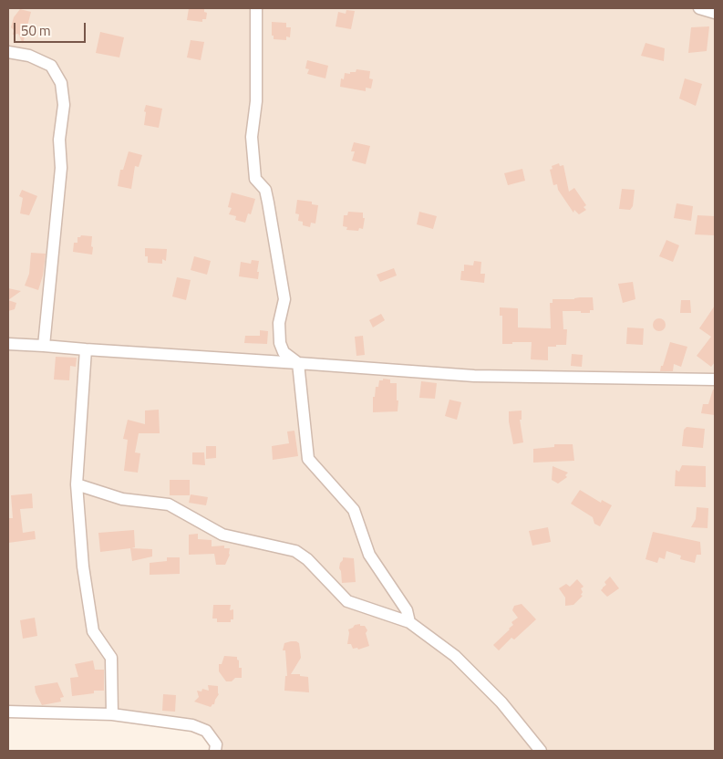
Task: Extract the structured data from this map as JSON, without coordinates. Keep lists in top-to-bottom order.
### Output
{
  "scale_bar": "50 m"
}
